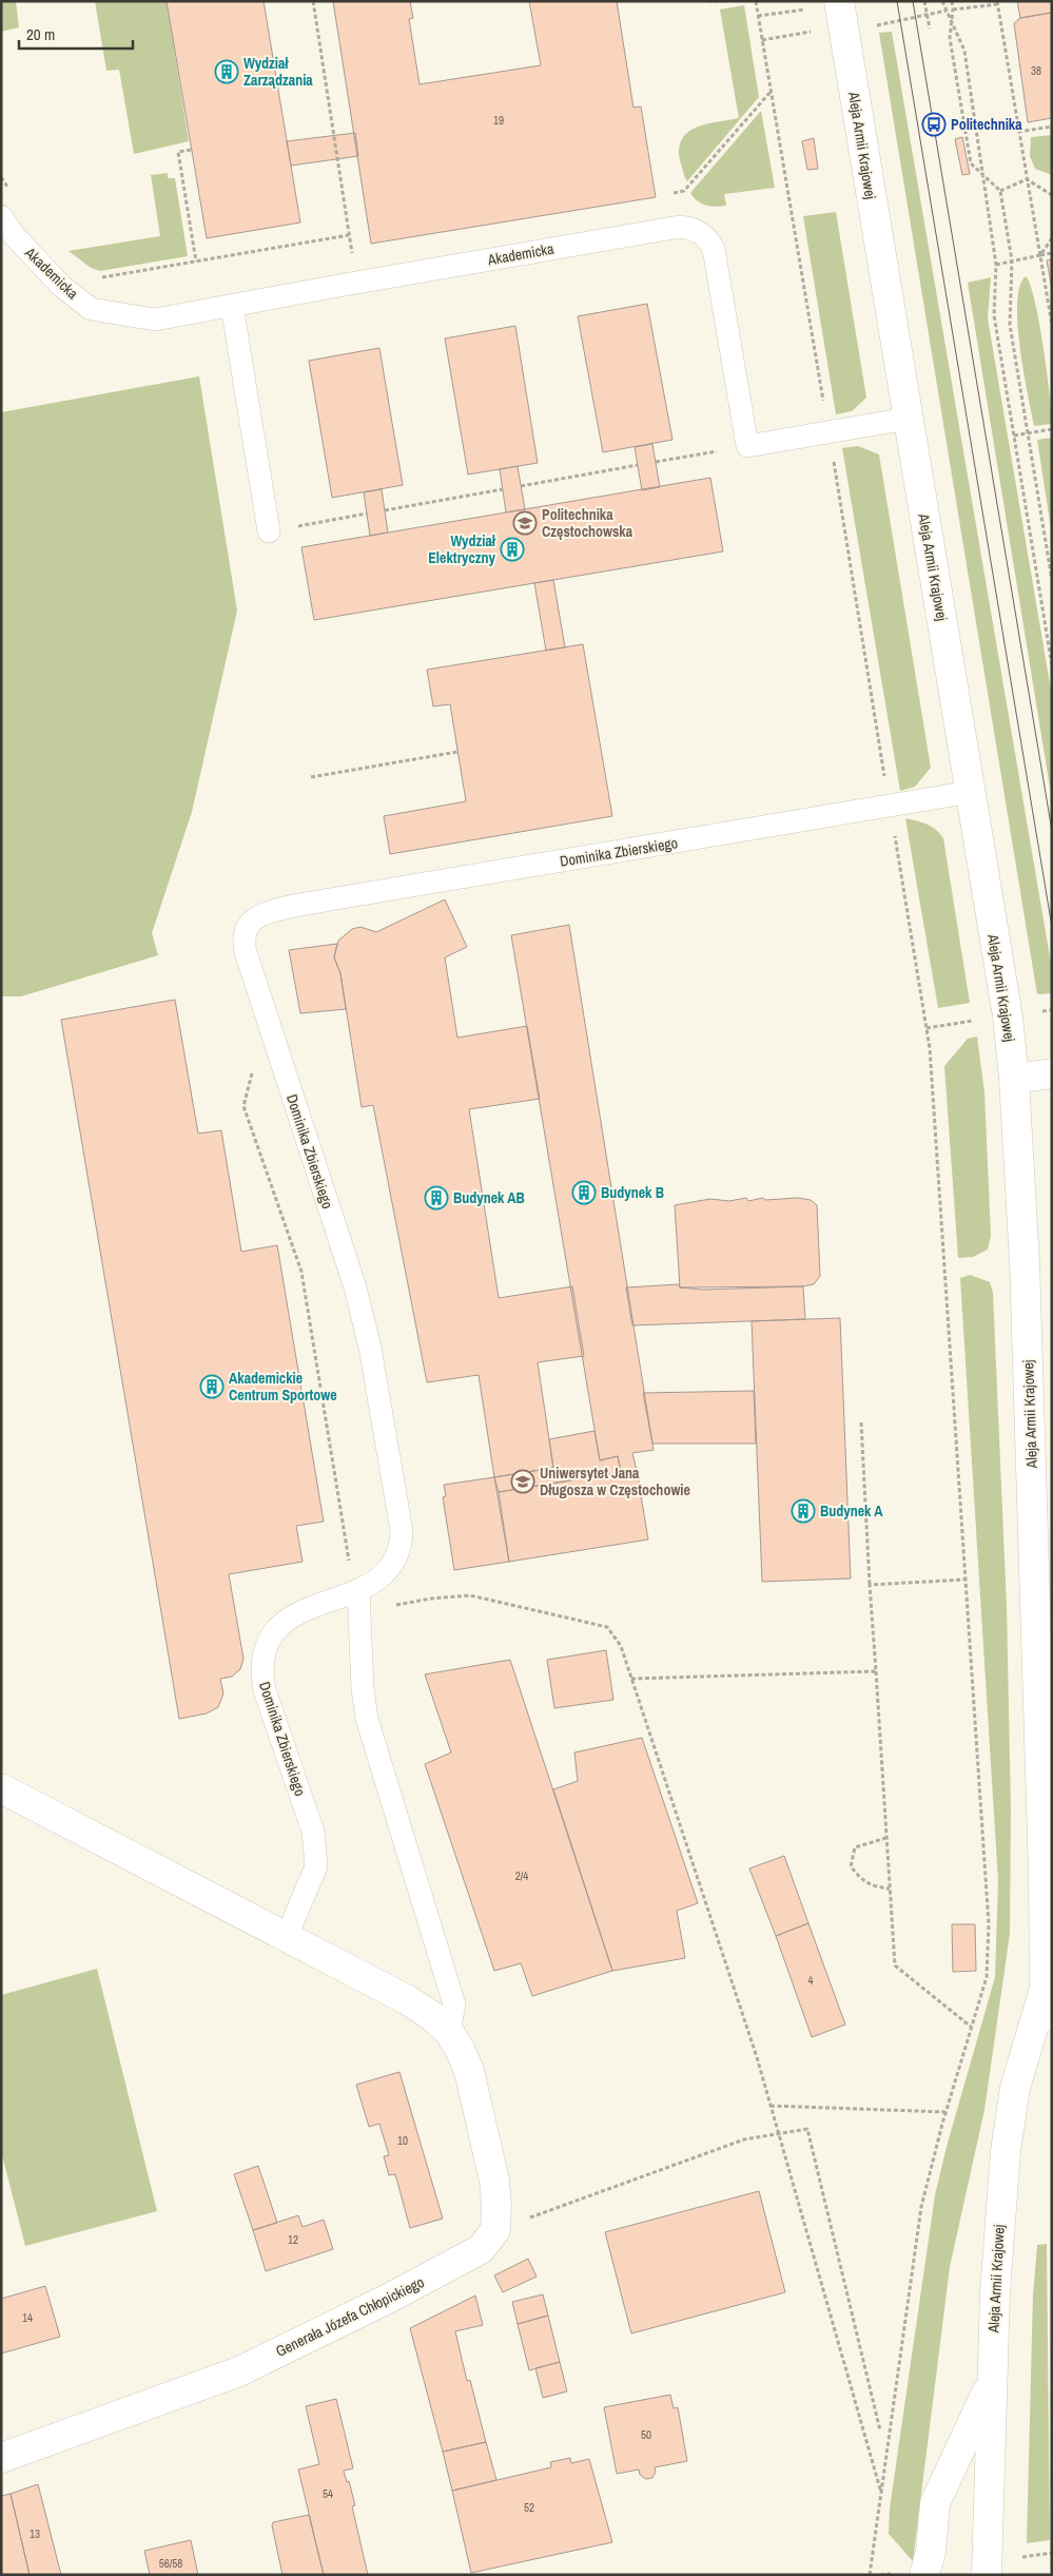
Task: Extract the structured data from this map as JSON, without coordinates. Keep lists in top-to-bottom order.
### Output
{
  "streets": {
    "main road": ["Aleja Armii Krajowej", "Generała Józefa Chłopickiego"],
    "lane": ["Akademicka", "Dominika Zbierskiego"]
  },
  "crossings": [
    ["Aleja Armii Krajowej", "Dominika Zbierskiego"]
  ],
  "places": {
    "building": [
      "Wydział Zarządzania",
      "Wydział Elektryczny",
      "Budynek B",
      "Budynek AB",
      "Akademickie Centrum Sportowe",
      "Budynek A"
    ],
    "bus stop": ["Politechnika"],
    "school or university": ["Politechnika Częstochowska", "Uniwersytet Jana Długosza w Częstochowie"]
  },
  "house_numbers": [
    "38",
    "19",
    "2/4",
    "4",
    "10",
    "12",
    "14",
    "50",
    "54",
    "52",
    "13",
    "56/58"
  ],
  "scale_bar": "20 m"
}
